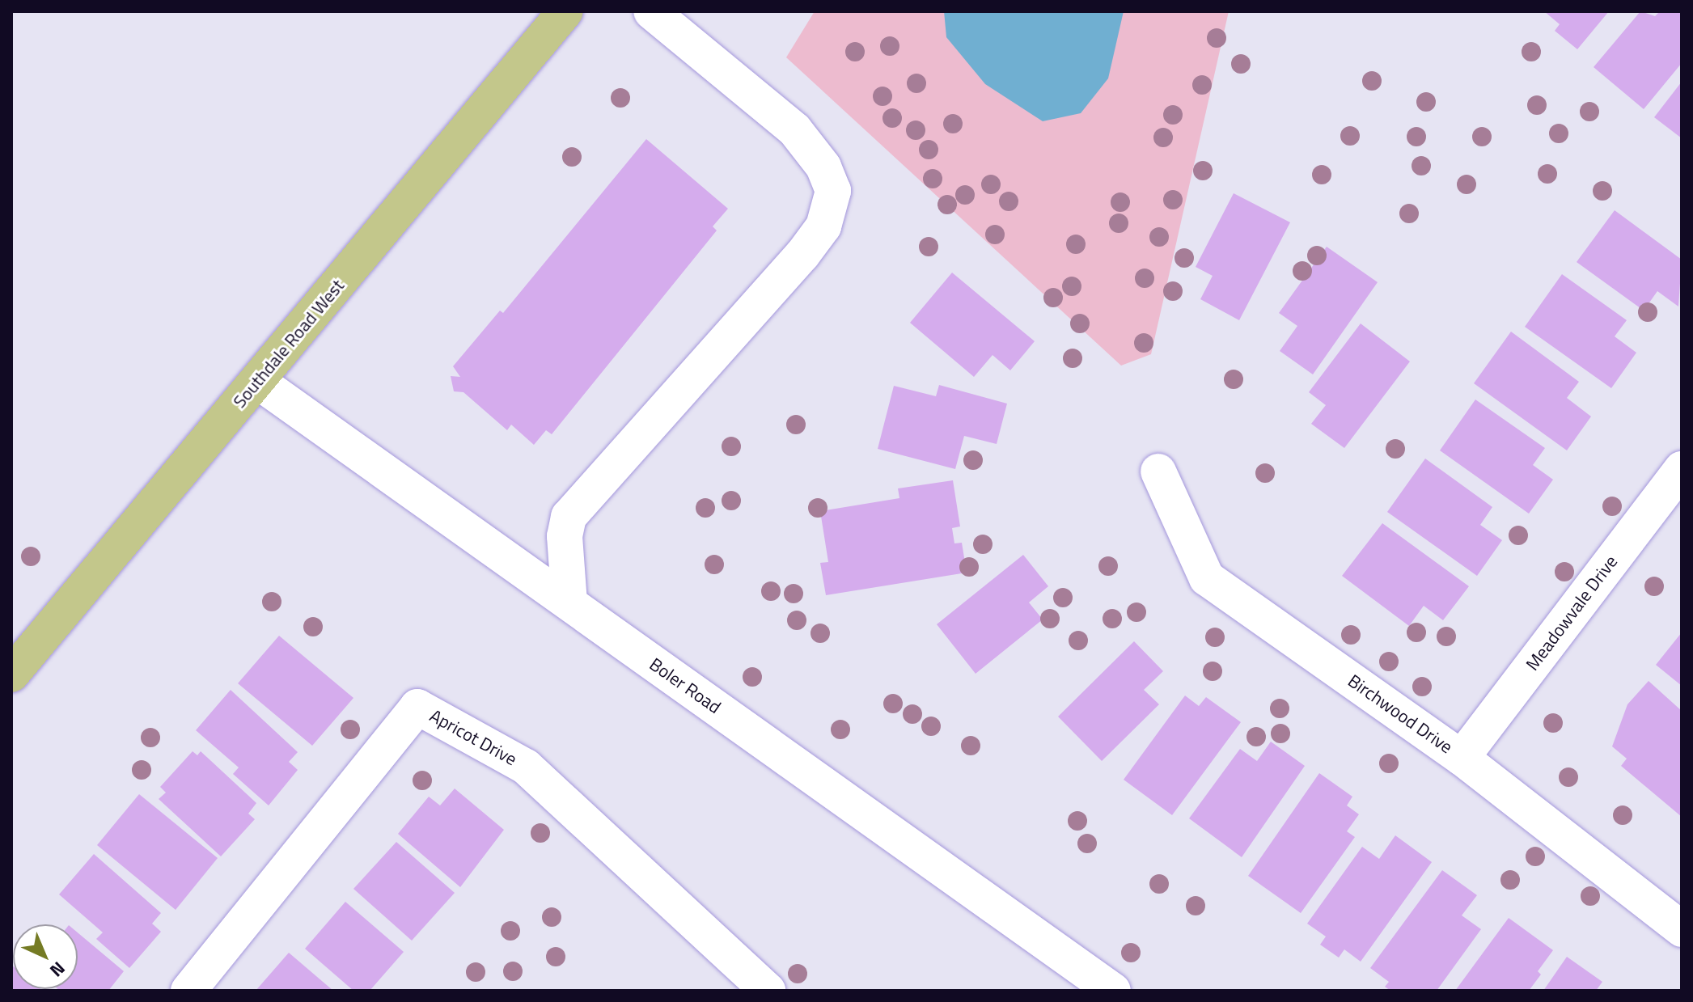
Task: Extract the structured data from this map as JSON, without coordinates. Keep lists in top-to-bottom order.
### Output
{
  "streets": {
    "main road": ["Southdale Road West"],
    "street": [
      "Meadowvale Drive",
      "Boler Road",
      "Birchwood Drive",
      "Apricot Drive"
    ]
  },
  "crossings": [
    ["Southdale Road West", "Boler Road"],
    ["Meadowvale Drive", "Birchwood Drive"]
  ],
  "north": "bottom right"
}
